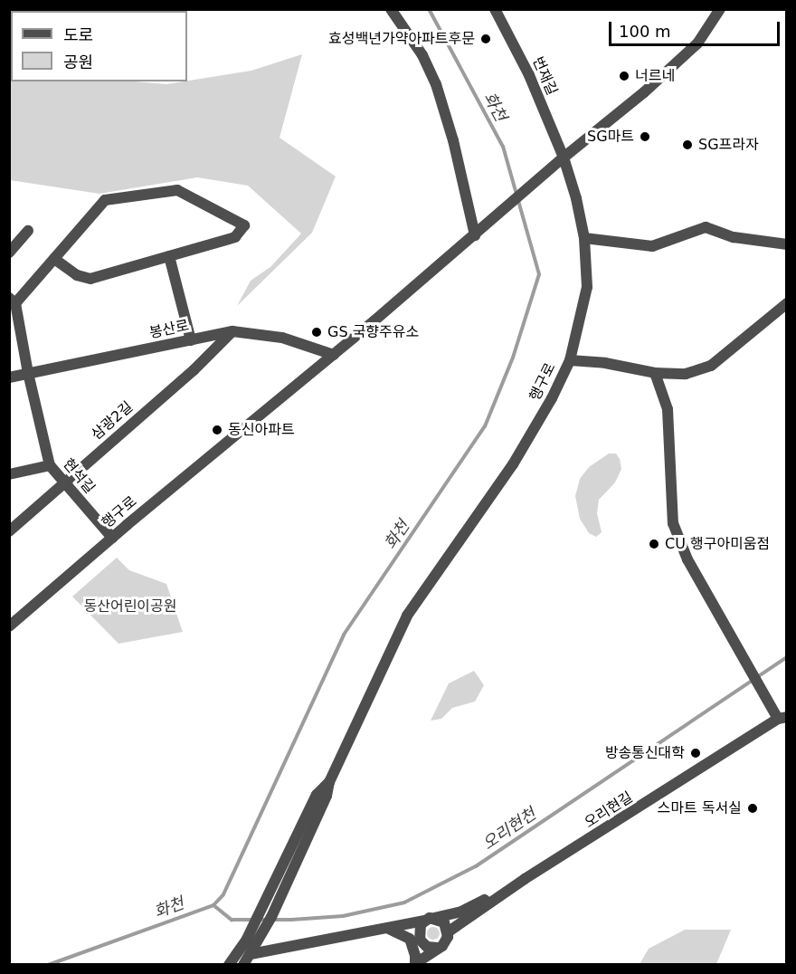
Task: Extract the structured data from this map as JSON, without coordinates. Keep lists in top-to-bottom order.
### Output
{
  "streets": {
    "street": [
      "번재길",
      "봉산로",
      "행구로",
      "삼광2길",
      "현석길",
      "오리현길"
    ]
  },
  "crossings": [
    ["번재길", "행구로"],
    ["봉산로", "행구로"],
    ["봉산로", "삼광2길"],
    ["행구로", "현석길"],
    ["삼광2길", "현석길"]
  ],
  "water": ["화천", "오리현천"],
  "parks": ["동산어린이공원"],
  "places": [
    "효성백년가약아파트후문",
    "너르네",
    "SG마트",
    "SG프라자",
    "GS 국향주유소",
    "동신아파트",
    "CU 행구아미움점",
    "방송통신대학",
    "스마트 독서실"
  ],
  "legend": ["도로", "공원"],
  "scale_bar": "100 m"
}
